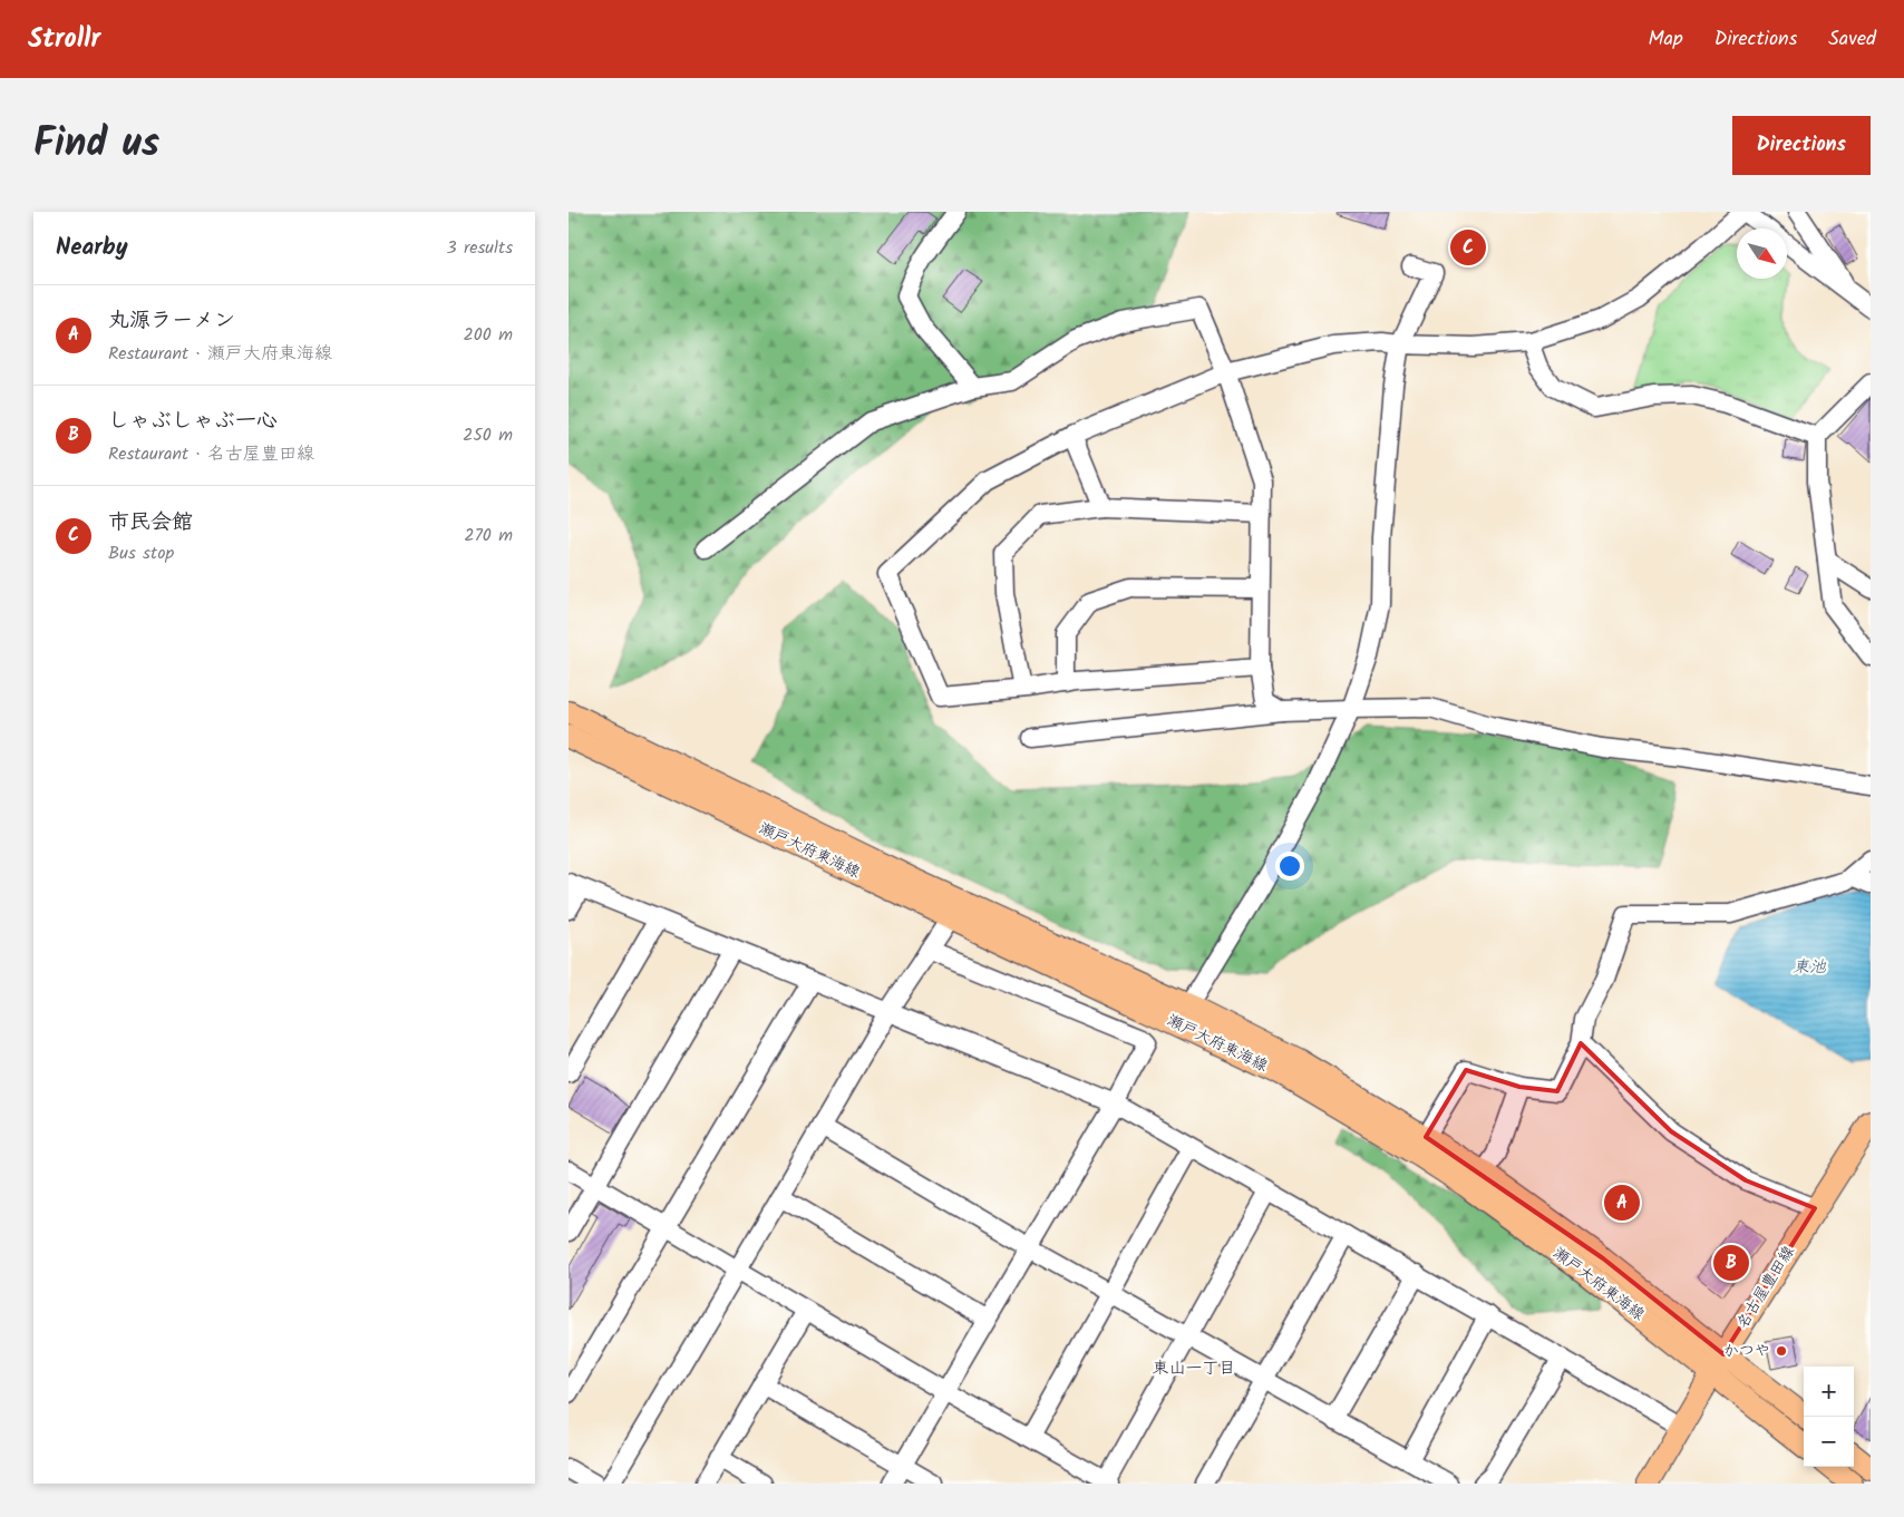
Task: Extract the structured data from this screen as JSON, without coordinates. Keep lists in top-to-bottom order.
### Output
{
  "streets": {
    "main road": ["瀬戸大府東海線", "名古屋豊田線"]
  },
  "crossings": [
    ["瀬戸大府東海線", "名古屋豊田線"]
  ],
  "districts": ["東山一丁目"],
  "water": ["東池"],
  "places": ["かつや"],
  "north": "bottom right",
  "page": {
    "header": "Strollr",
    "nav": ["Map", "Directions", "Saved"],
    "title": "Find us",
    "buttons": "Directions",
    "heading": ["Nearby", "3 results"],
    "pins": ["C", "A", "B"],
    "list": [
      {
        "mark": "A",
        "name": "丸源ラーメン",
        "note": "Restaurant · 瀬戸大府東海線",
        "value": "200 m"
      },
      {
        "mark": "B",
        "name": "しゃぶしゃぶ一心",
        "note": "Restaurant · 名古屋豊田線",
        "value": "250 m"
      },
      {
        "mark": "C",
        "name": "市民会館",
        "note": "Bus stop",
        "value": "270 m"
      }
    ],
    "map_buttons": ["+", "−"]
  }
}
